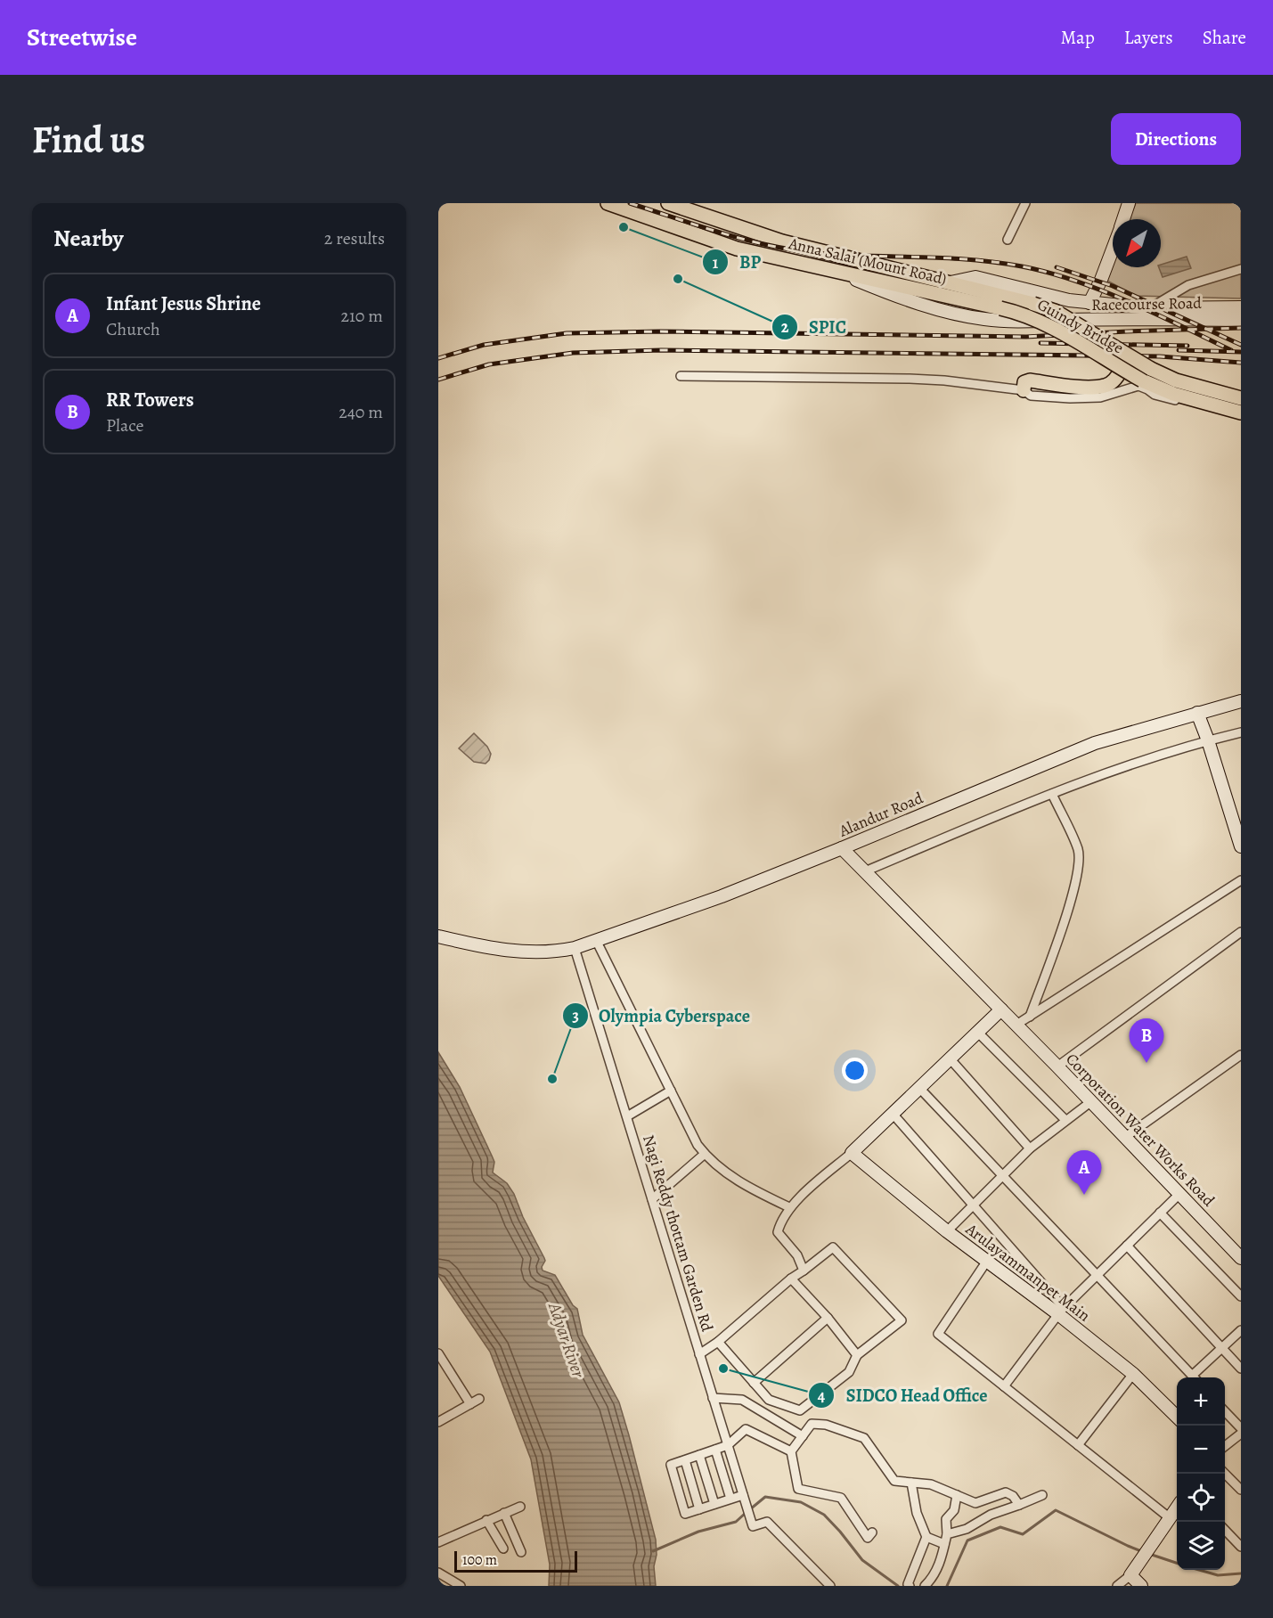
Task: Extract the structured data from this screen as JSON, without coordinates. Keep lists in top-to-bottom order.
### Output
{
  "streets": {
    "main road": [
      "Anna Salai (Mount Road)",
      "Racecourse Road",
      "Guindy Bridge",
      "Alandur Road",
      "Corporation Water Works Road",
      "Arulayammanpet Main"
    ],
    "street": ["Nagi Reddy thottam Garden Rd"]
  },
  "crossings": [
    ["Anna Salai (Mount Road)", "Racecourse Road"],
    ["Anna Salai (Mount Road)", "Guindy Bridge"],
    ["Alandur Road", "Corporation Water Works Road"],
    ["Alandur Road", "Nagi Reddy thottam Garden Rd"]
  ],
  "water": ["Adyar River"],
  "places": [
    "BP",
    "SPIC",
    "Olympia Cyberspace",
    "SIDCO Head Office"
  ],
  "scale_bar": "100 m",
  "north": "bottom left",
  "page": {
    "header": "Streetwise",
    "nav": ["Map", "Layers", "Share"],
    "buttons": "Directions",
    "title": "Find us",
    "heading": ["Nearby", "2 results"],
    "list": [
      {
        "mark": "A",
        "name": "Infant Jesus Shrine",
        "note": "Church",
        "value": "210 m"
      },
      {
        "mark": "B",
        "name": "RR Towers",
        "note": "Place",
        "value": "240 m"
      }
    ],
    "pins": ["B", "A"],
    "map_buttons": ["+", "−"],
    "scale": "100 m"
  }
}
